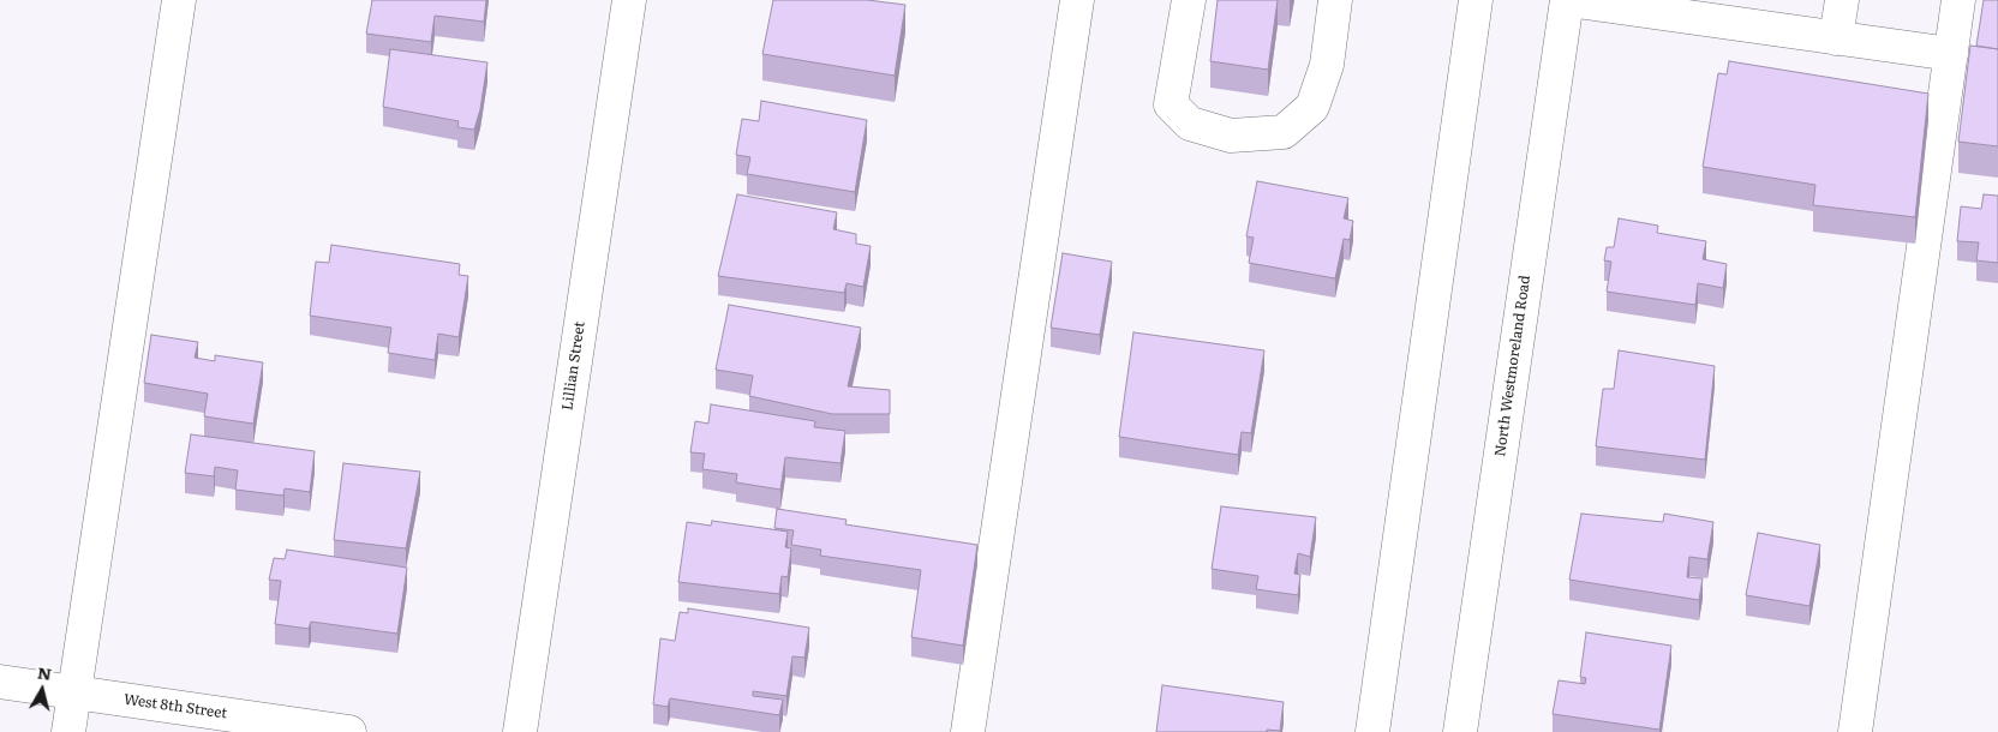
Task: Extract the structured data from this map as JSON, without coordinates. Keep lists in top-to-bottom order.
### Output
{
  "streets": {
    "main road": ["Lillian Street", "North Westmoreland Road", "West 8th Street"]
  },
  "north": "top"
}
